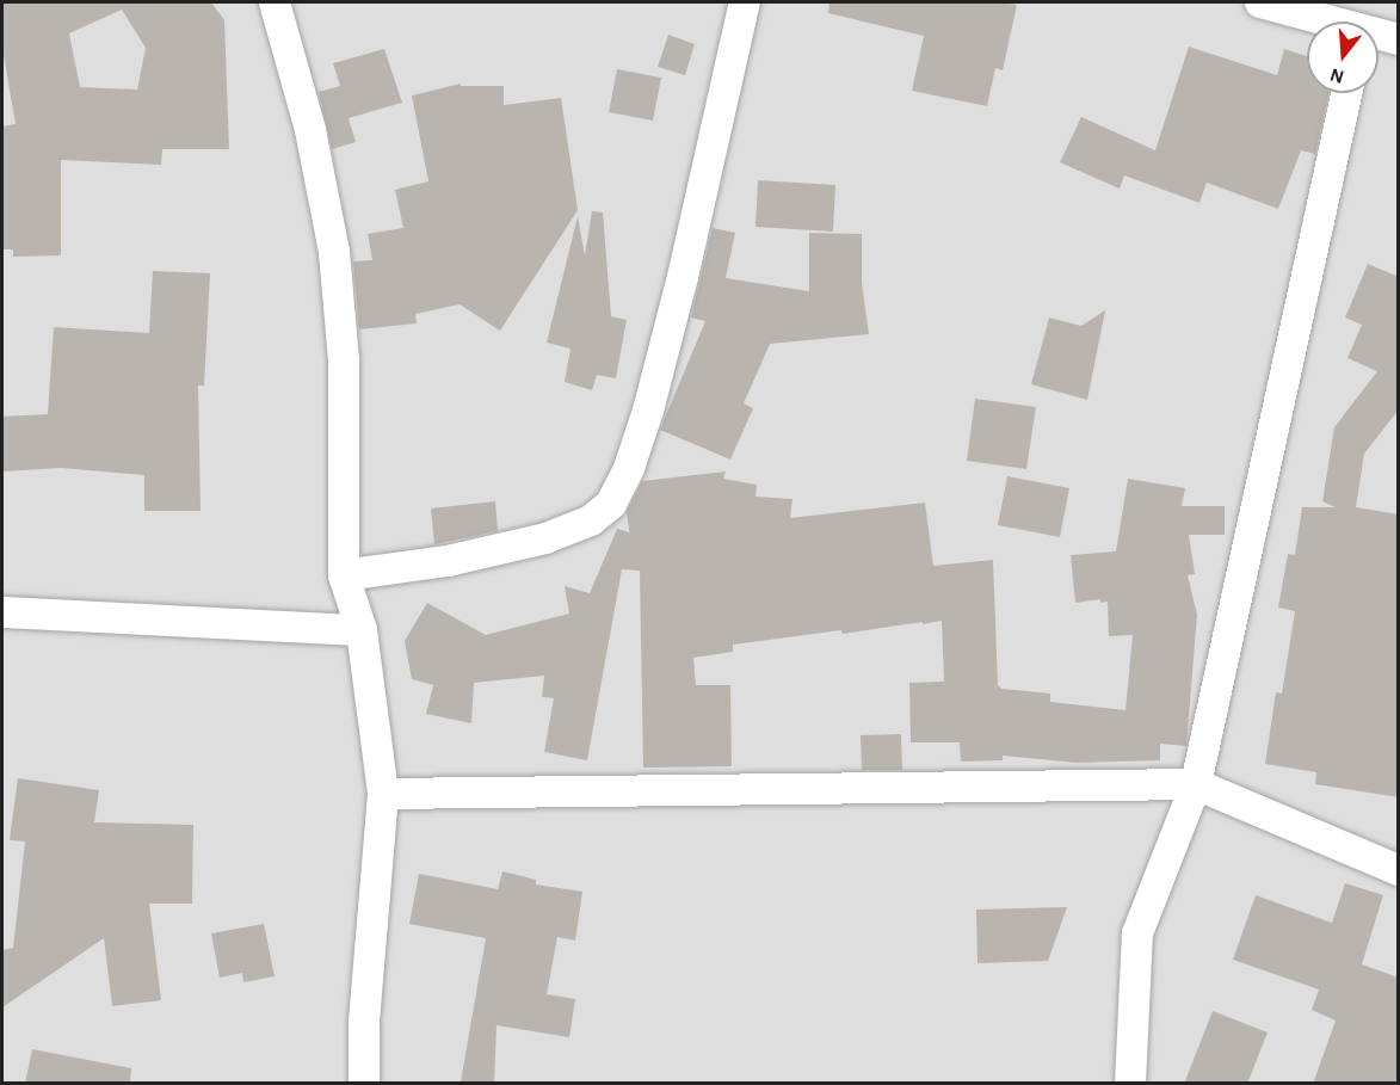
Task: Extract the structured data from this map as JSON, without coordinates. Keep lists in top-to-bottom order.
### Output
{
  "north": "bottom"
}
